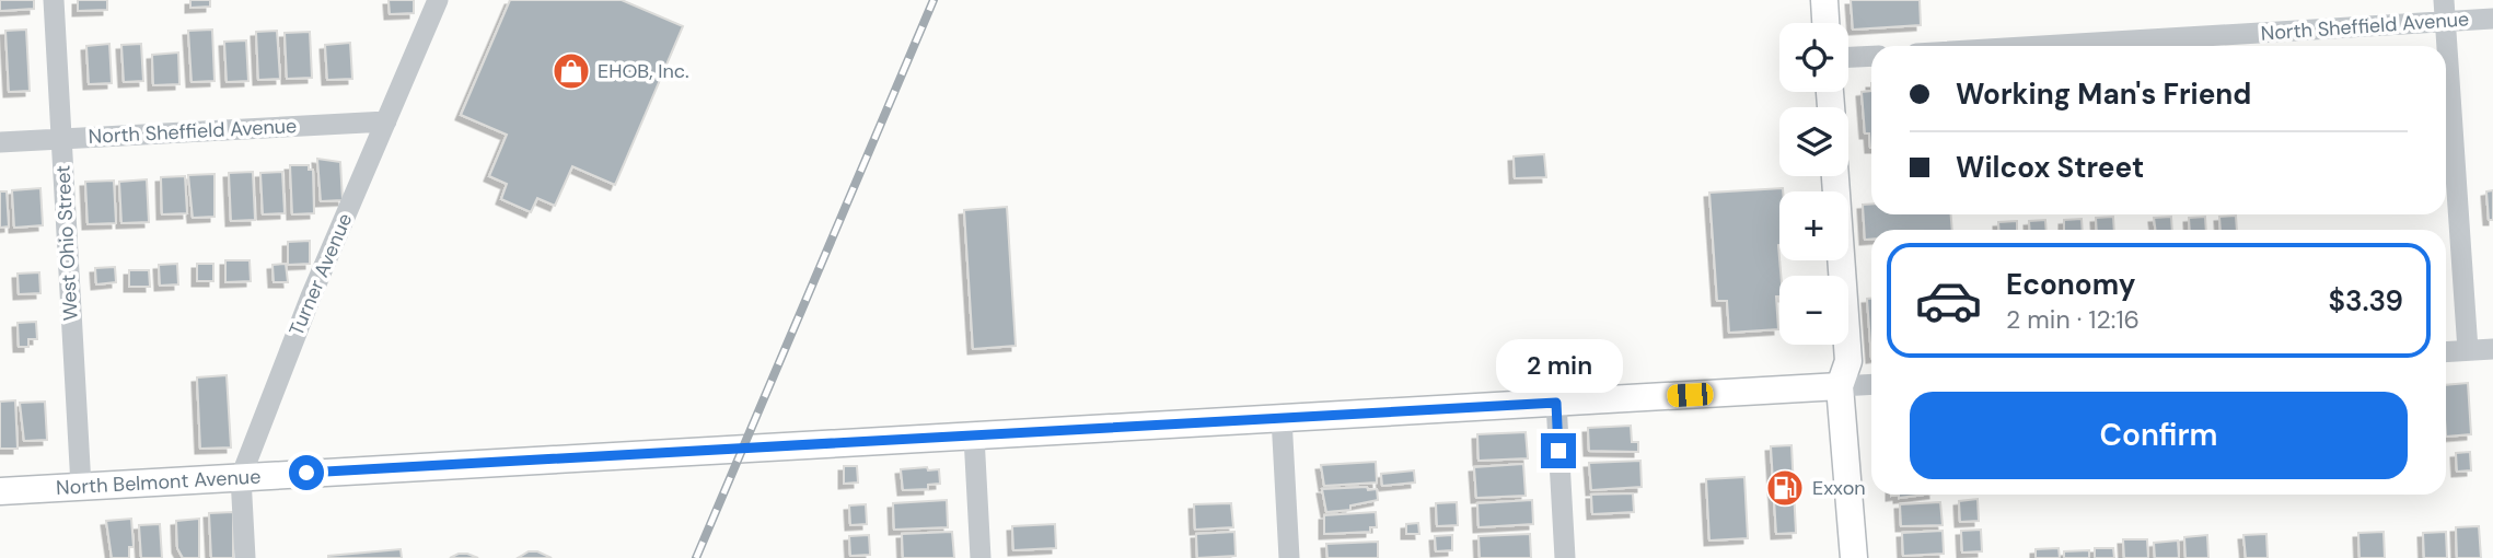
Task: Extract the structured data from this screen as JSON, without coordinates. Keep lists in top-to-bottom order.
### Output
{
  "streets": {
    "main road": ["North Belmont Avenue"],
    "street": ["North Sheffield Avenue", "West Ohio Street", "Turner Avenue"]
  },
  "crossings": [
    ["North Sheffield Avenue", "West Ohio Street"],
    ["North Sheffield Avenue", "Turner Avenue"],
    ["West Ohio Street", "North Belmont Avenue"],
    ["Turner Avenue", "North Belmont Avenue"]
  ],
  "places": {
    "shop": ["EHOB, Inc."],
    "fuel station": ["Exxon"]
  },
  "page": {
    "map_buttons": ["+", "−"],
    "banner": ["Working Man's Friend", "Wilcox Street"],
    "list": [
      {
        "name": "Economy",
        "note": "2 min · 12:16",
        "value": "$3.39"
      }
    ],
    "bubble": "2 min",
    "buttons": "Confirm"
  }
}
